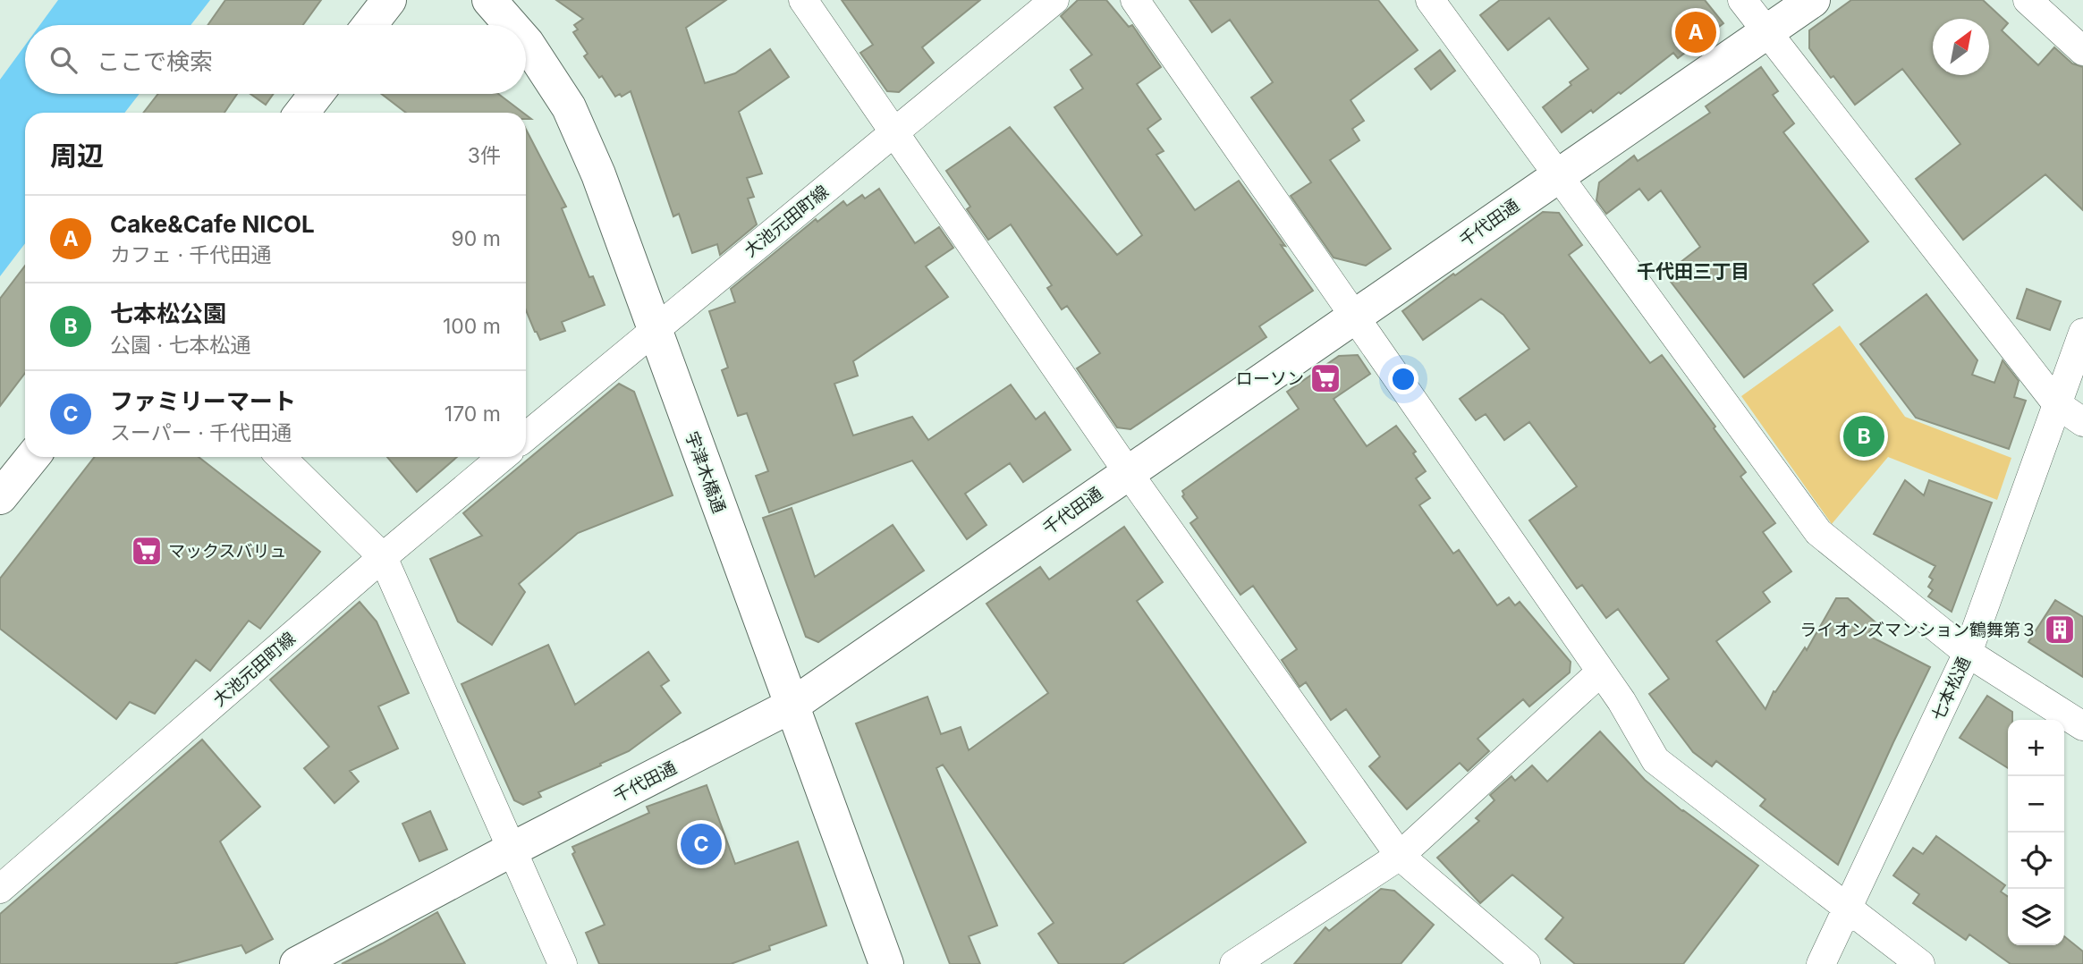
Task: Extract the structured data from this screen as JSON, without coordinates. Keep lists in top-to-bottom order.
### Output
{
  "streets": {
    "street": [
      "大池元田町線",
      "千代田通",
      "宇津木橋通",
      "七本松通"
    ]
  },
  "crossings": [
    ["大池元田町線", "宇津木橋通"],
    ["千代田通", "宇津木橋通"]
  ],
  "districts": ["千代田三丁目"],
  "places": {
    "supermarket": ["ローソン", "マックスバリュ"],
    "building": ["ライオンズマンション鶴舞第３"]
  },
  "north": "top right",
  "page": {
    "pins": ["A", "B", "C"],
    "search": "ここで検索",
    "heading": ["周辺", "3件"],
    "list": [
      {
        "mark": "A",
        "name": "Cake&Cafe NICOL",
        "note": "カフェ · 千代田通",
        "value": "90 m"
      },
      {
        "mark": "B",
        "name": "七本松公園",
        "note": "公園 · 七本松通",
        "value": "100 m"
      },
      {
        "mark": "C",
        "name": "ファミリーマート",
        "note": "スーパー · 千代田通",
        "value": "170 m"
      }
    ],
    "map_buttons": ["+", "−"]
  }
}
